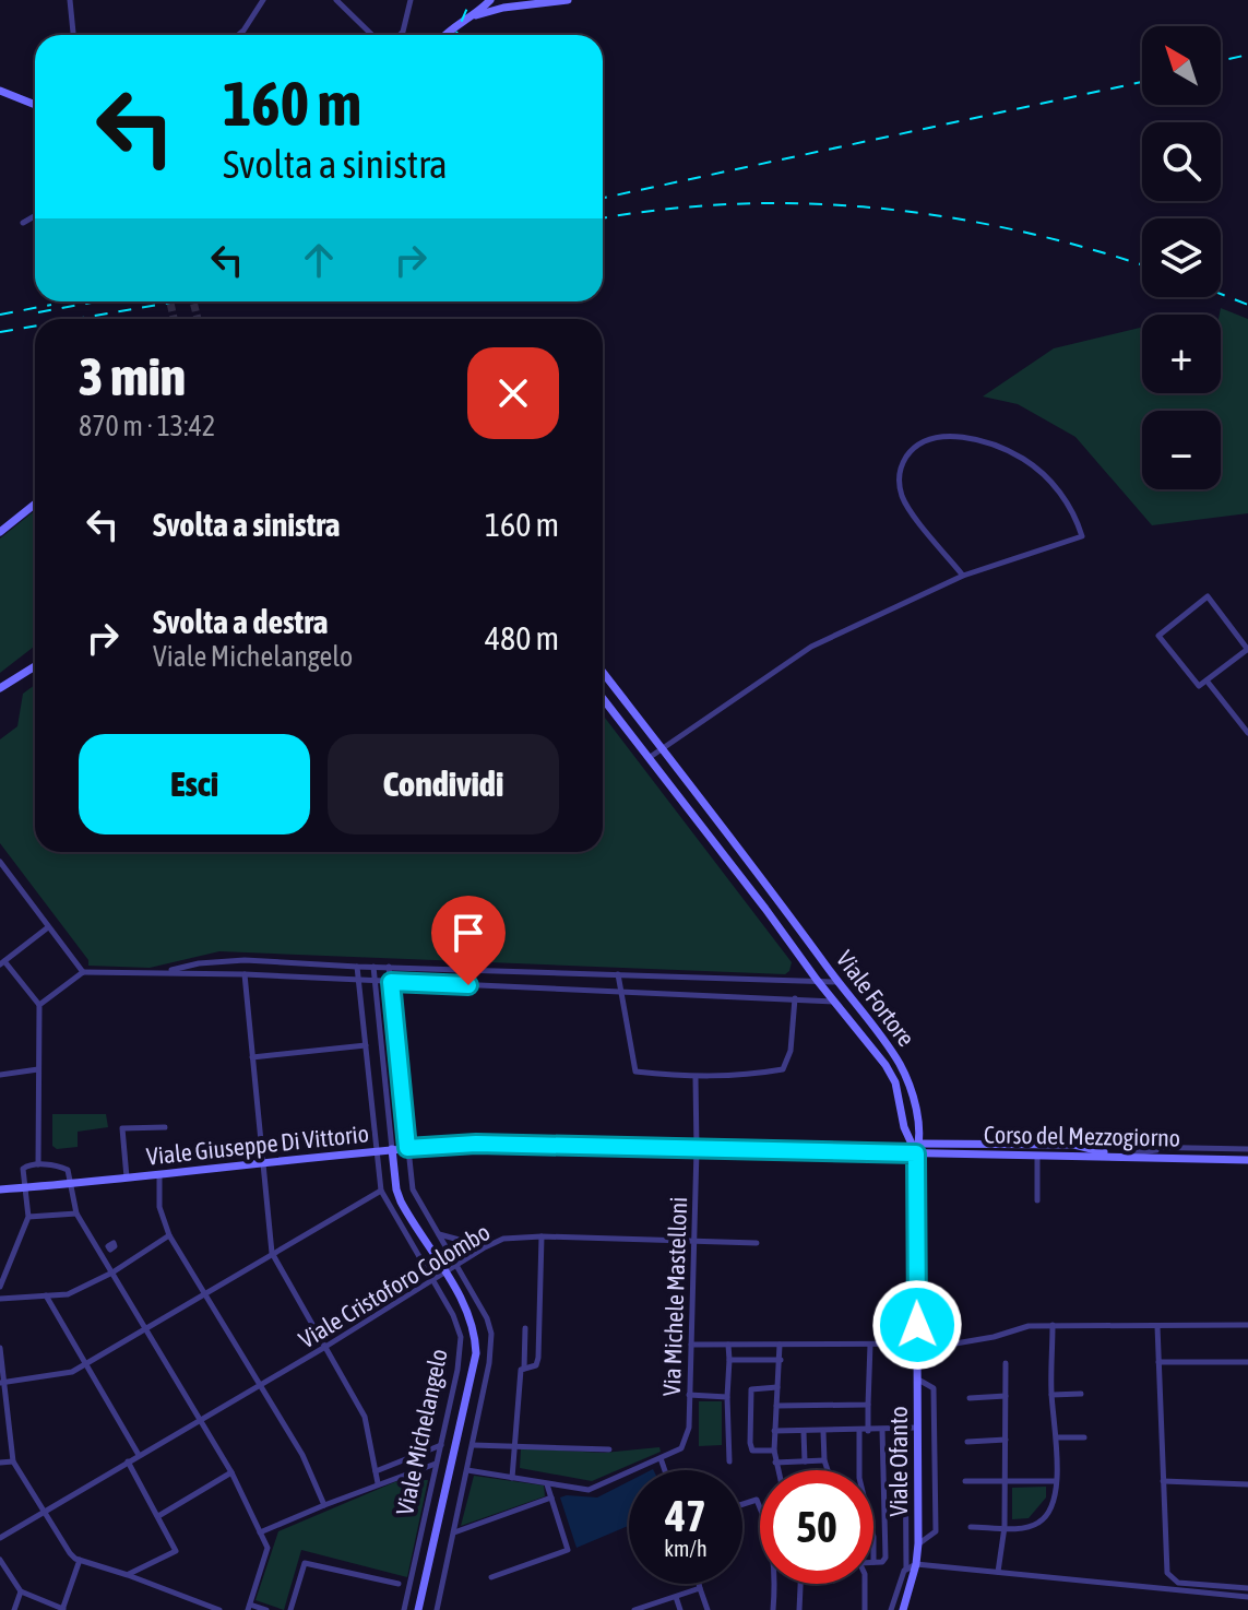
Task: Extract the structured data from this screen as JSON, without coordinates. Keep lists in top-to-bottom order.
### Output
{
  "streets": {
    "main road": [
      "Viale Fortore",
      "Corso del Mezzogiorno",
      "Viale Giuseppe Di Vittorio",
      "Viale Michelangelo",
      "Viale Ofanto"
    ],
    "street": ["Viale Cristoforo Colombo", "Via Michele Mastelloni"]
  },
  "crossings": [
    ["Viale Fortore", "Corso del Mezzogiorno"],
    ["Viale Fortore", "Viale Giuseppe Di Vittorio"],
    ["Viale Fortore", "Viale Ofanto"],
    ["Corso del Mezzogiorno", "Viale Giuseppe Di Vittorio"],
    ["Corso del Mezzogiorno", "Viale Ofanto"],
    ["Viale Giuseppe Di Vittorio", "Via Michele Mastelloni"],
    ["Viale Giuseppe Di Vittorio", "Viale Michelangelo"],
    ["Viale Giuseppe Di Vittorio", "Viale Ofanto"],
    ["Viale Cristoforo Colombo", "Via Michele Mastelloni"],
    ["Viale Cristoforo Colombo", "Viale Michelangelo"]
  ],
  "north": "top left",
  "page": {
    "map_buttons": ["+", "−"],
    "turn": ["160 m", "Svolta a sinistra"],
    "heading": ["3 min", "870 m · 13:42"],
    "list": [
      {
        "name": "Svolta a sinistra",
        "value": "160 m"
      },
      {
        "name": "Svolta a destra",
        "note": "Viale Michelangelo",
        "value": "480 m"
      }
    ],
    "buttons": ["Esci", "Condividi"],
    "speed": "47 km/h",
    "limit": "50"
  }
}
